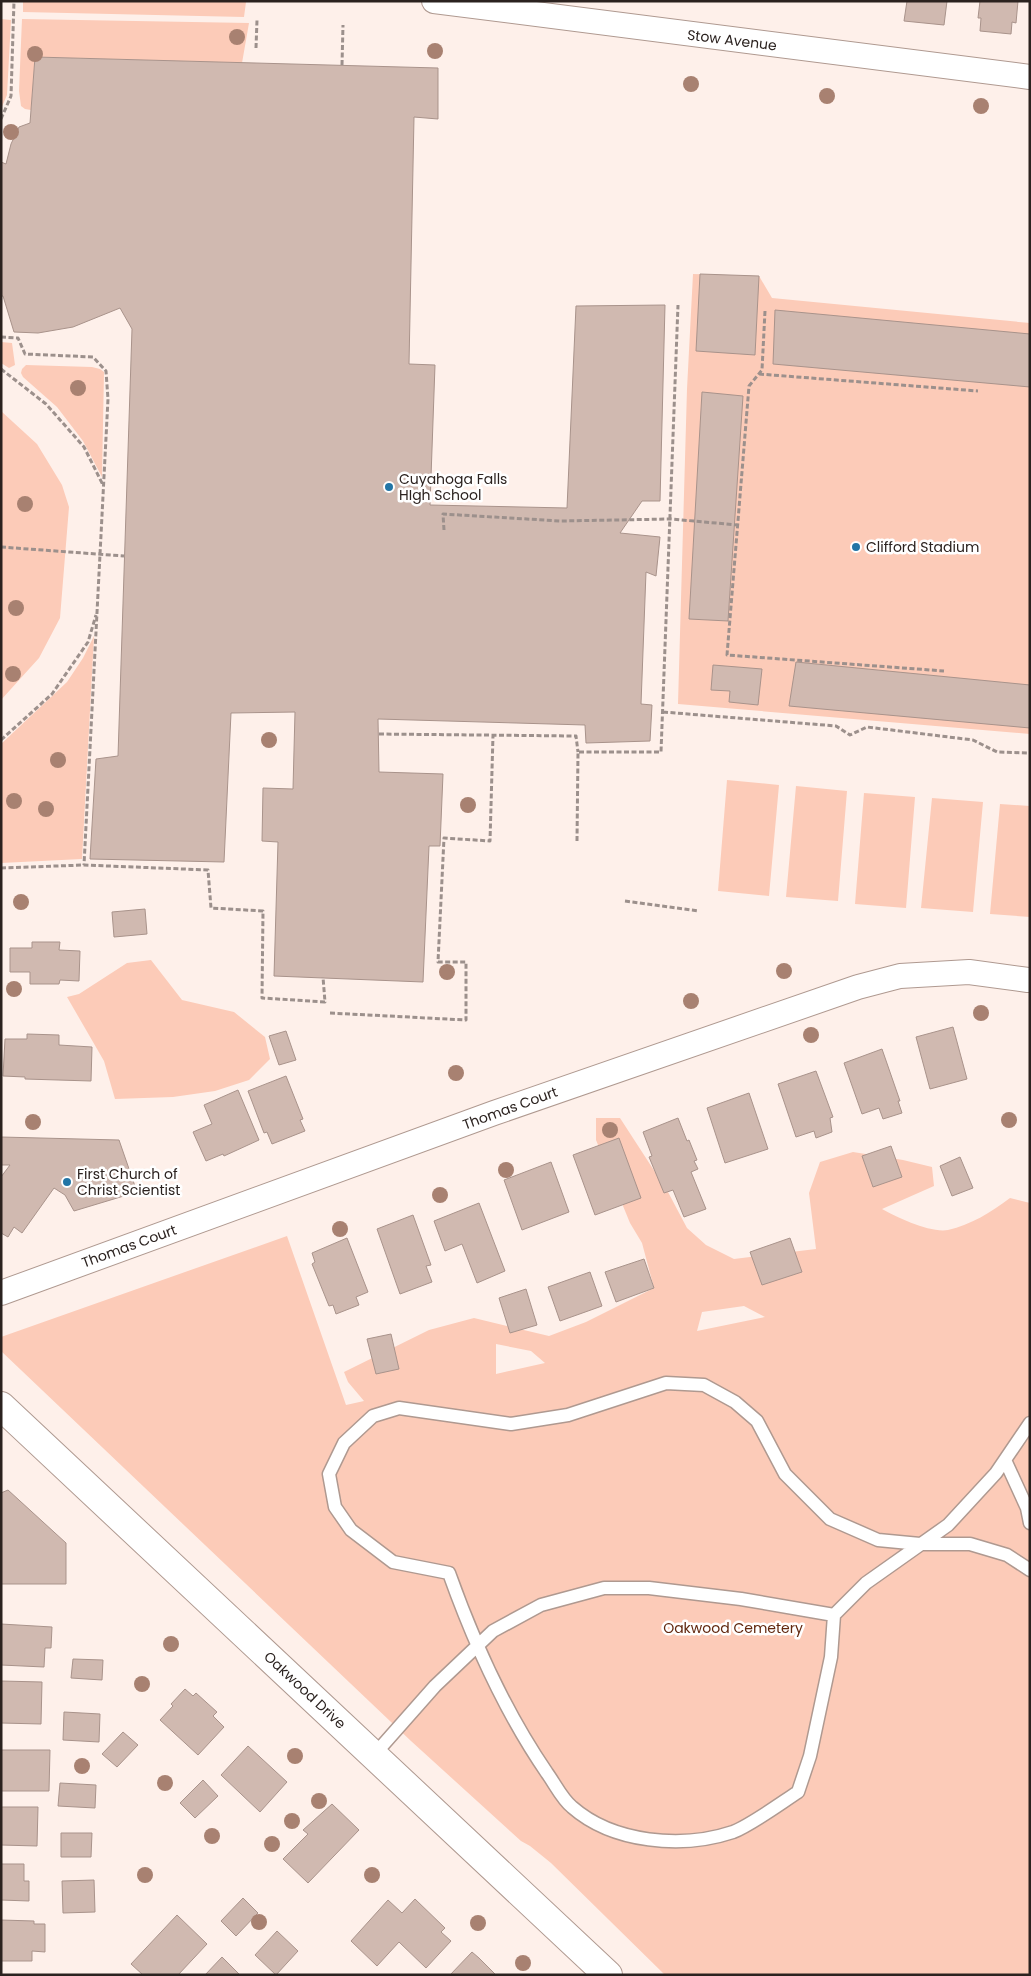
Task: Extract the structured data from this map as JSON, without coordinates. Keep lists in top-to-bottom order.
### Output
{
  "streets": {
    "street": ["Stow Avenue", "Thomas Court", "Oakwood Drive"]
  },
  "parks": ["Oakwood Cemetery"],
  "places": ["Cuyahoga Falls HIgh School", "Clifford Stadium", "First Church of Christ Scientist"]
}
